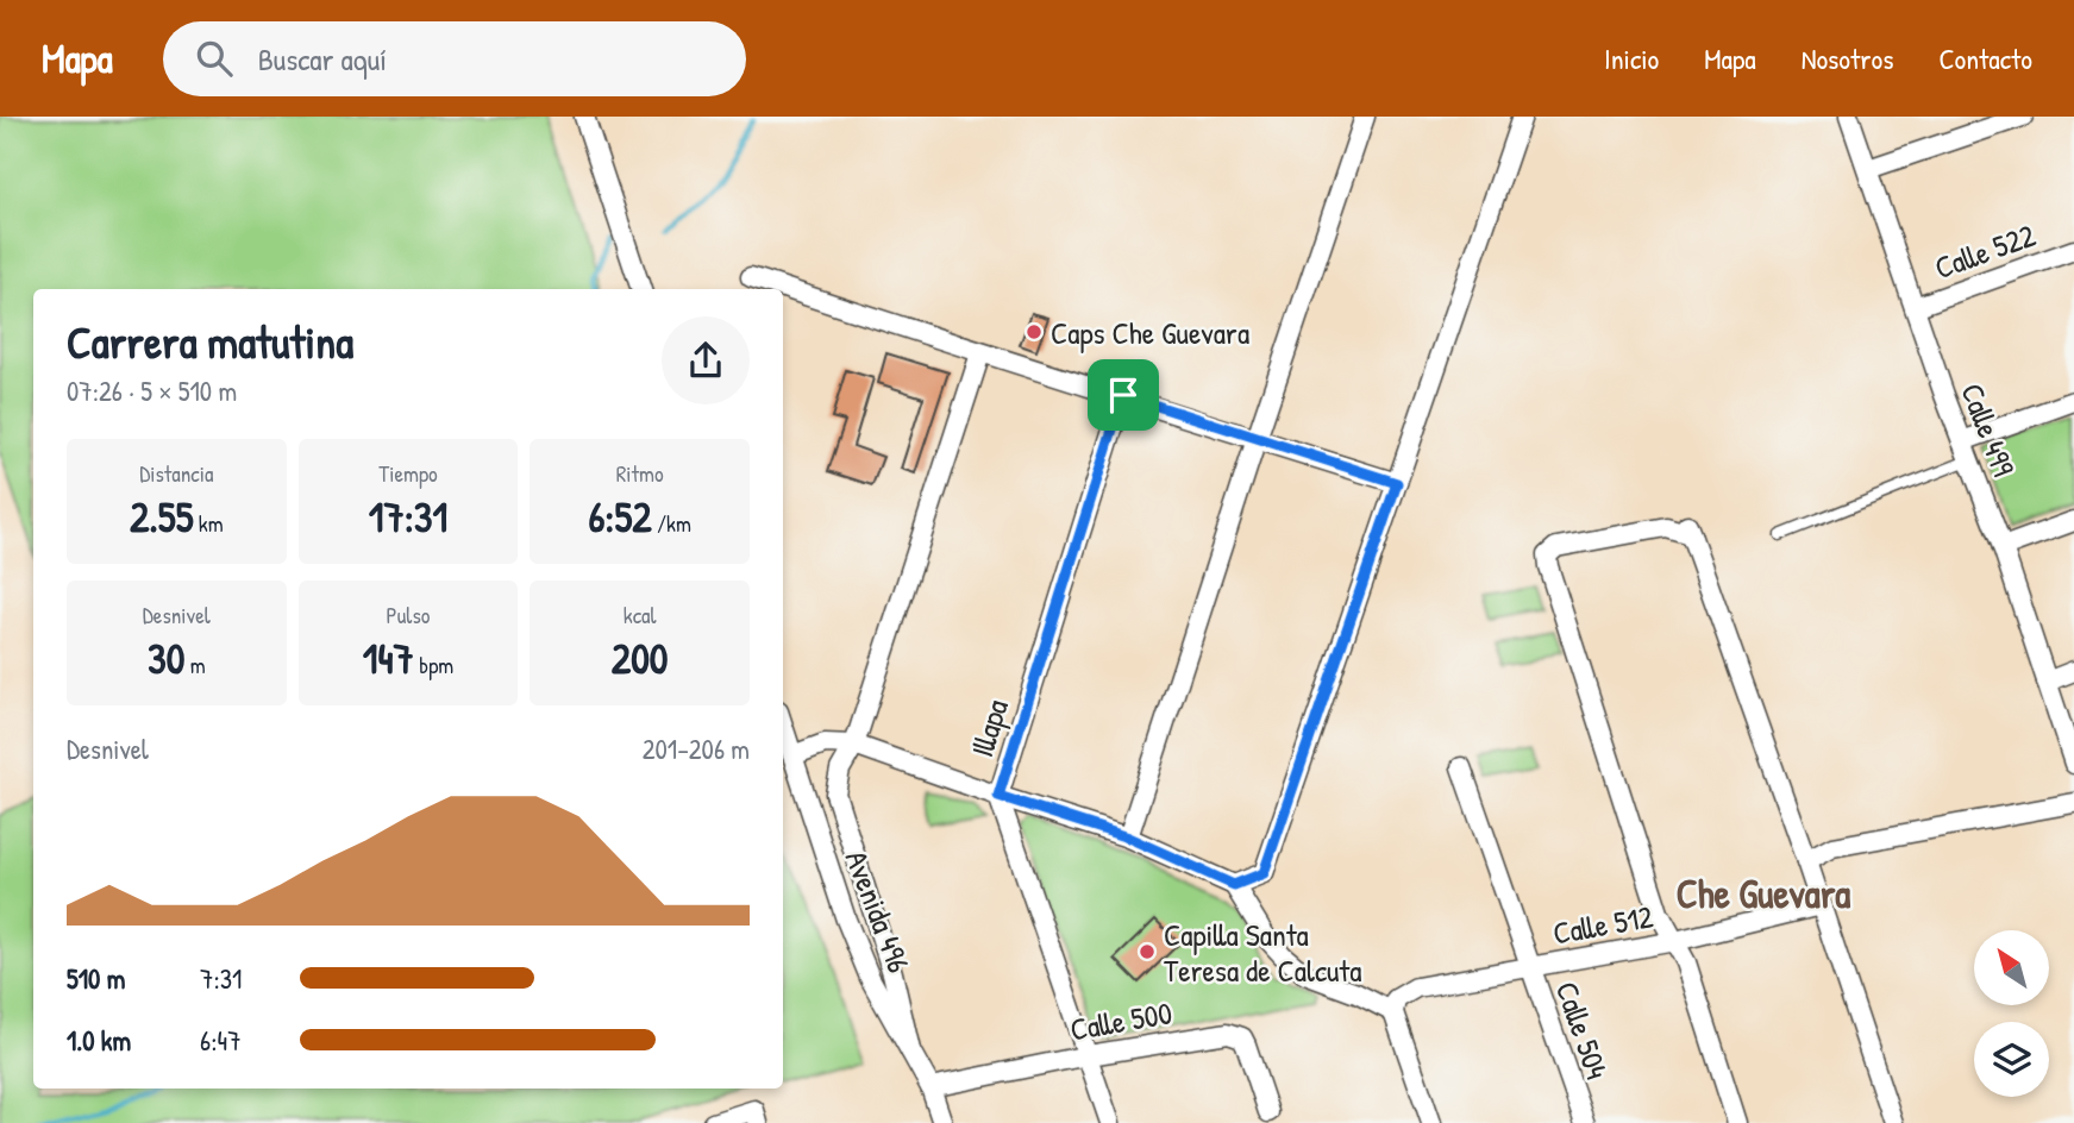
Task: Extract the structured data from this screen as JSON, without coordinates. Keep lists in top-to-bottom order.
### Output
{
  "streets": {
    "street": [
      "Calle 522",
      "Calle 499",
      "Illapa",
      "Avenida 496",
      "Calle 512",
      "Calle 500",
      "Calle 504"
    ]
  },
  "crossings": [
    ["Calle 522", "Calle 499"],
    ["Illapa", "Calle 500"],
    ["Avenida 496", "Calle 500"],
    ["Calle 512", "Calle 504"]
  ],
  "districts": ["Che Guevara"],
  "places": ["Caps Che Guevara", "Capilla Santa Teresa de Calcuta"],
  "north": "top left",
  "page": {
    "header": "Mapa",
    "search": "Buscar aquí",
    "nav": [
      "Inicio",
      "Mapa",
      "Nosotros",
      "Contacto"
    ],
    "heading": ["Carrera matutina", "07:26 · 5 × 510 m"],
    "stats": [
      ["Distancia", "2.55 km"],
      ["Tiempo", "17:31"],
      ["Ritmo", "6:52 /km"],
      ["Desnivel", "30 m"],
      ["Pulso", "147 bpm"],
      ["kcal", "200"]
    ],
    "chart": ["Desnivel", "201–206 m"],
    "list": [
      {
        "name": "510 m",
        "note": "7:31"
      },
      {
        "name": "1.0 km",
        "note": "6:47"
      }
    ]
  }
}
